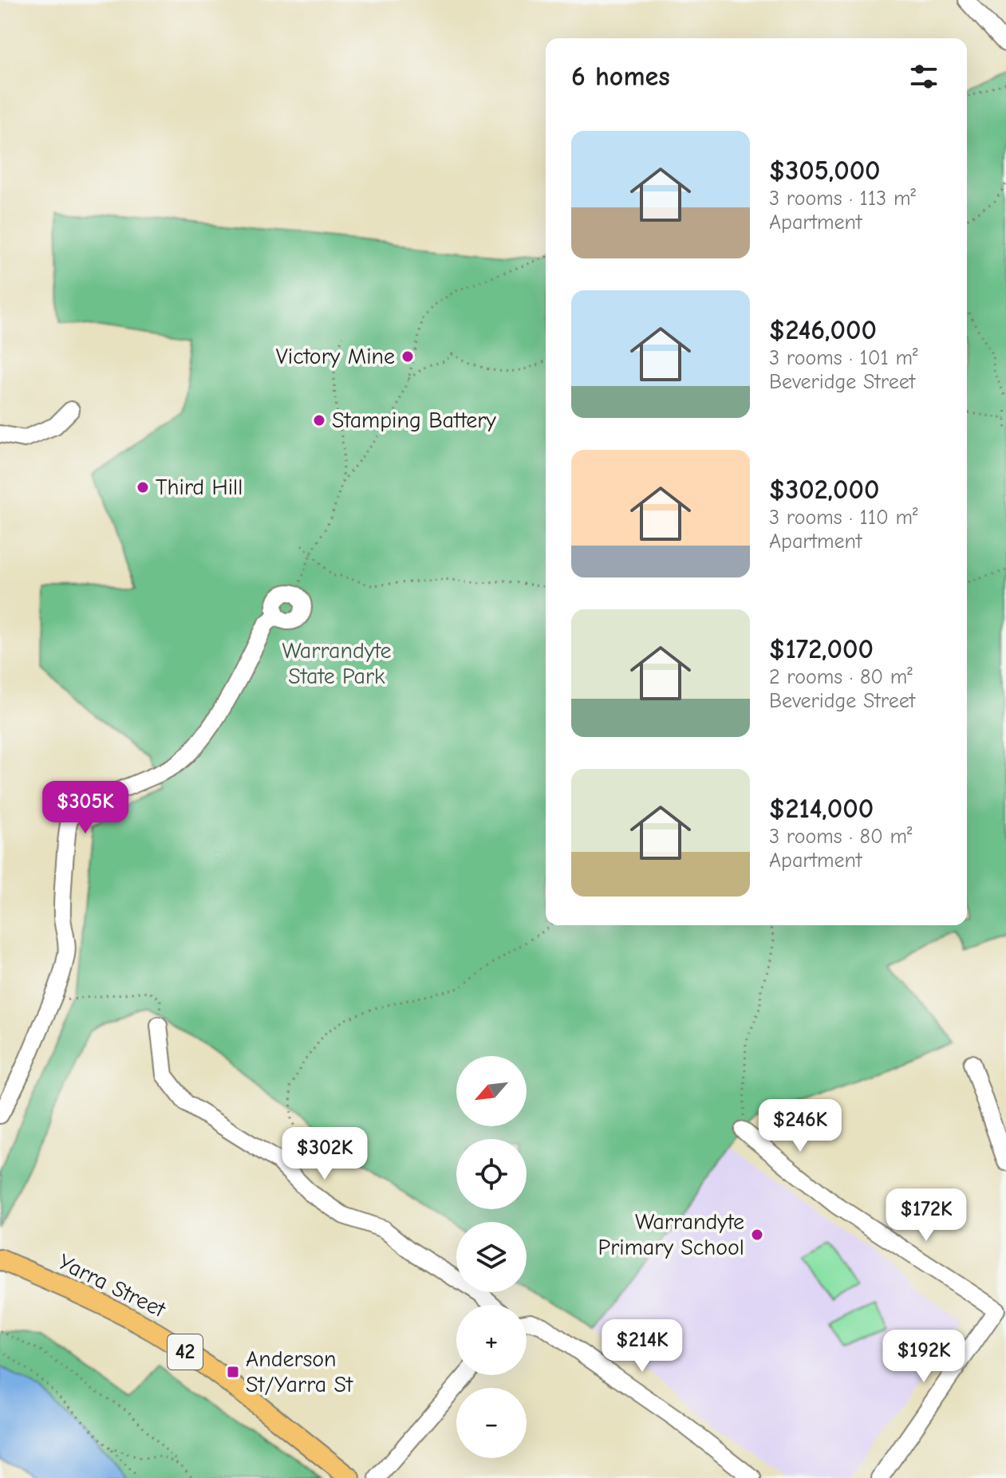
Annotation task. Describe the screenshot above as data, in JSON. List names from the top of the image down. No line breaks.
{"streets":{"main road":["Yarra Street","42"]},"parks":["Warrandyte State Park"],"places":{"other":["Victory Mine","Stamping Battery","Third Hill","Warrandyte Primary School"],"transit":["Anderson St/Yarra St"]},"north":"bottom left","page":{"heading":"6 homes","list":[{"name":"$305,000","note":"3 rooms · 113 m² · Apartment"},{"name":"$246,000","note":"3 rooms · 101 m² · Beveridge Street"},{"name":"$302,000","note":"3 rooms · 110 m² · Apartment"},{"name":"$172,000","note":"2 rooms · 80 m² · Beveridge Street"},{"name":"$214,000","note":"3 rooms · 80 m² · Apartment"}],"price":["$305K","$246K","$302K","$172K","$214K","$192K"],"map_buttons":["+","−"]}}
